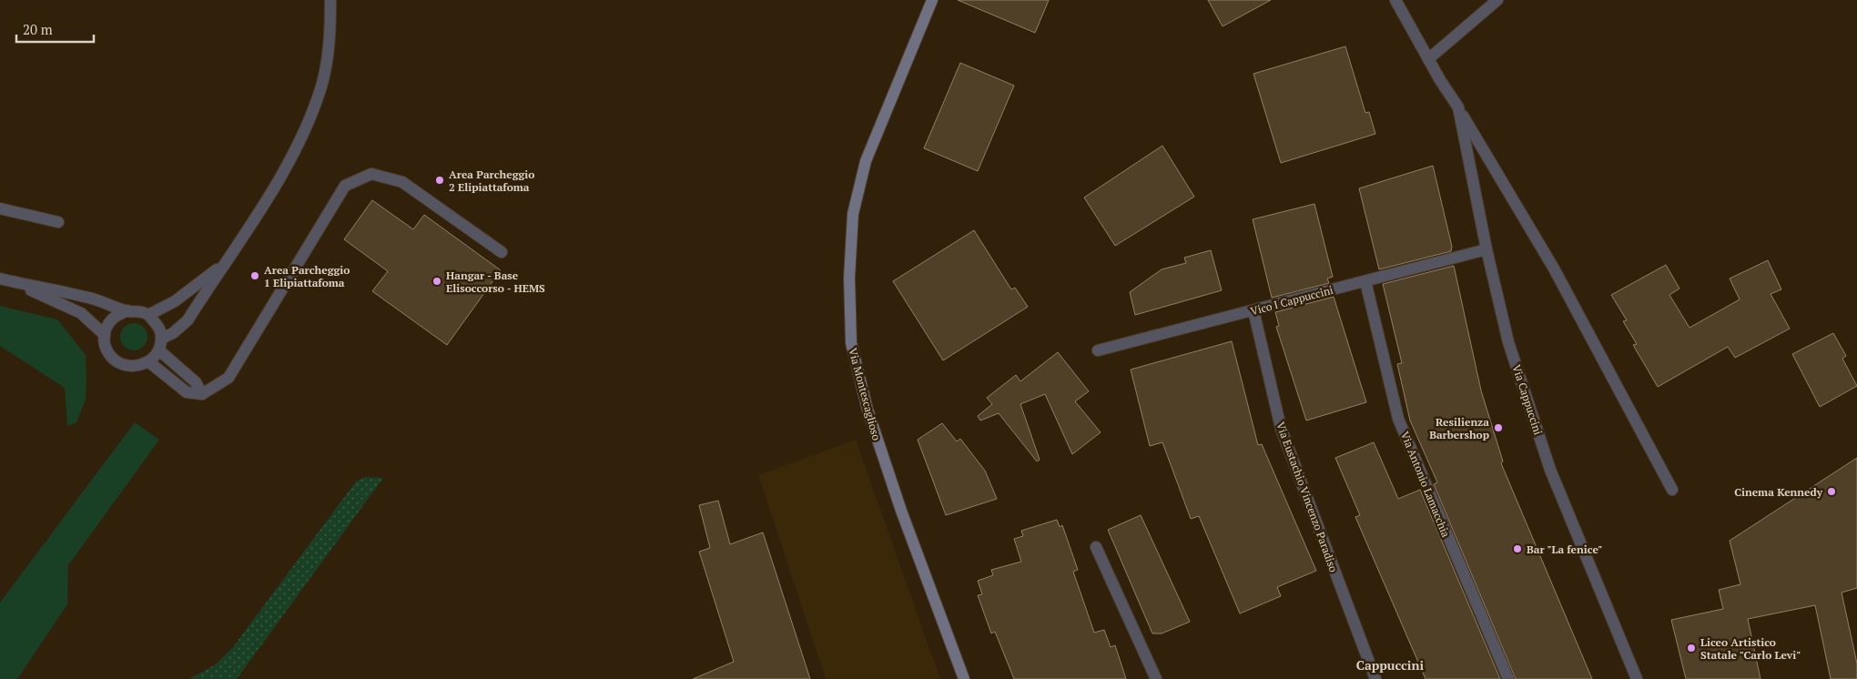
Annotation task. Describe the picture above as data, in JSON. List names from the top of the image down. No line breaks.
{"streets":{"main road":["Via Montescaglioso"],"street":["Vico I Cappuccini","Via Cappuccini","Via Antonio Lamacchia","Via Eustachio Vincenzo Paradiso"]},"crossings":[["Vico I Cappuccini","Via Cappuccini"],["Vico I Cappuccini","Via Antonio Lamacchia"],["Vico I Cappuccini","Via Eustachio Vincenzo Paradiso"]],"districts":["Cappuccini"],"places":["Area Parcheggio 2 Elipiattafoma","Area Parcheggio 1 Elipiattafoma","Hangar - Base Elisoccorso - HEMS","Resilienza Barbershop","Cinema Kennedy","Bar \"La fenice\"","Liceo Artistico Statale \"Carlo Levi\""],"scale_bar":"20 m"}
